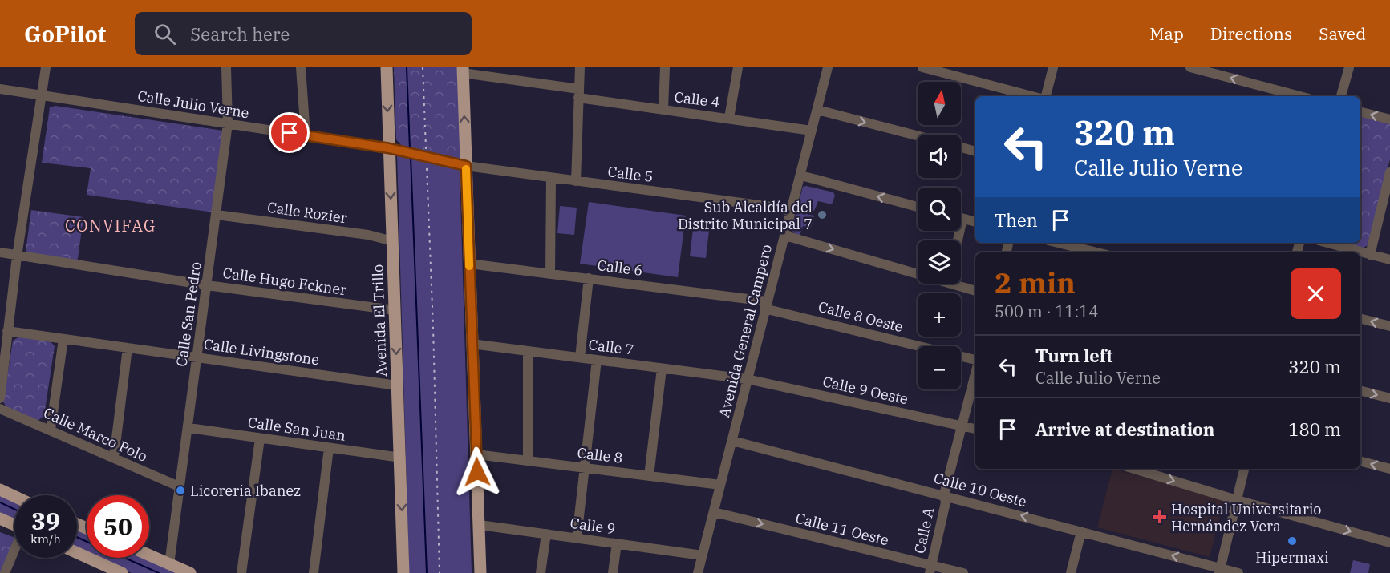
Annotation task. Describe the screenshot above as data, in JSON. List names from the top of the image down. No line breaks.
{"streets":{"main road":["Avenida El Trillo"],"street":["Calle 4","Calle Julio Verne","Calle 5","Calle Rozier","Calle 6","Calle Hugo Eckner","Calle San Pedro","Calle 8 Oeste","Avenida General Campero","Calle 7","Calle Livingstone","Calle 9 Oeste","Calle San Juan","Calle Marco Polo","Calle 8","Calle 10 Oeste","Calle 9","Calle 11 Oeste","Calle A"]},"crossings":[["Calle 4","Avenida General Campero"],["Calle Julio Verne","Calle 5"],["Calle Julio Verne","Calle San Pedro"],["Calle Julio Verne","Avenida El Trillo"],["Calle 5","Avenida General Campero"],["Calle Rozier","Calle San Pedro"],["Calle Rozier","Avenida El Trillo"],["Calle 6","Calle 8 Oeste"],["Calle 6","Avenida General Campero"],["Calle Hugo Eckner","Calle San Pedro"],["Calle Hugo Eckner","Avenida El Trillo"],["Calle San Pedro","Calle Livingstone"],["Calle San Pedro","Calle San Juan"],["Calle San Pedro","Calle Marco Polo"],["Calle 8 Oeste","Avenida General Campero"],["Avenida El Trillo","Calle Livingstone"],["Avenida El Trillo","Calle San Juan"],["Avenida General Campero","Calle 7"],["Avenida General Campero","Calle 9 Oeste"],["Avenida General Campero","Calle 8"],["Avenida General Campero","Calle 10 Oeste"],["Avenida General Campero","Calle 9"],["Avenida General Campero","Calle 11 Oeste"],["Calle 7","Calle 9 Oeste"],["Calle 9 Oeste","Calle A"],["Calle 10 Oeste","Calle A"],["Calle 11 Oeste","Calle A"]],"one_way":["Calle 11 Oeste"],"districts":["CONVIFAG"],"places":{"other":["Sub Alcaldía del Distrito Municipal 7","Licoreria Ibañez","Hipermaxi"],"health":["Hospital Universitario Hernández Vera"]},"north":"top","page":{"header":"GoPilot","search":"Search here","nav":["Map","Directions","Saved"],"map_buttons":["+","−"],"turn":["320 m","Calle Julio Verne"],"then":"Then","heading":["2 min","500 m · 11:14"],"list":[{"name":"Turn left","note":"Calle Julio Verne","value":"320 m"},{"name":"Arrive at destination","value":"180 m"}],"speed":"39 km/h","limit":"50"}}
